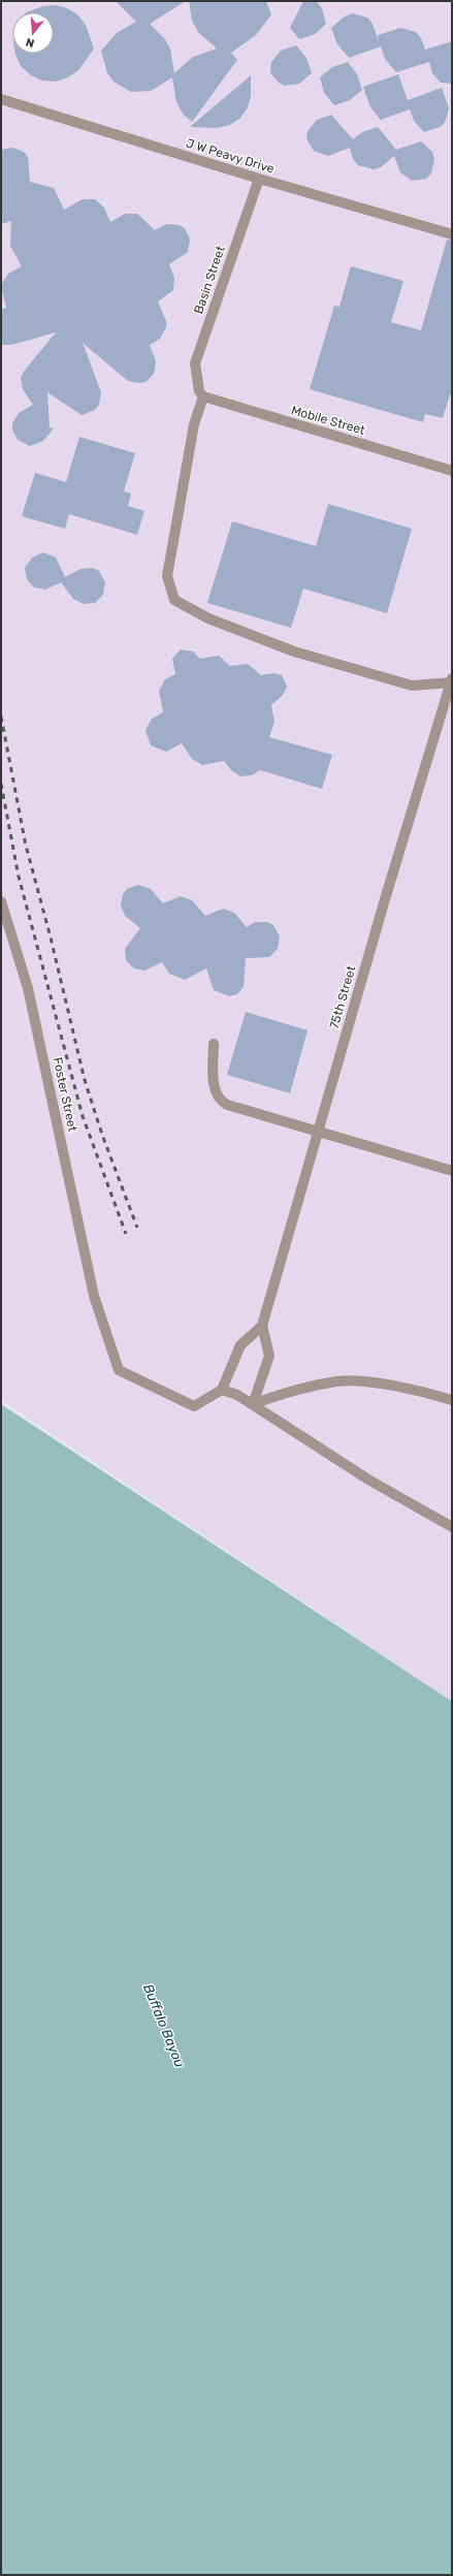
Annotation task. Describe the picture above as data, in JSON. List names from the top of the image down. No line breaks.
{"streets":{"street":["J W Peavy Drive","Basin Street","Mobile Street","75th Street","Foster Street"]},"crossings":[["J W Peavy Drive","Basin Street"],["Basin Street","Mobile Street"]],"water":["Buffalo Bayou"],"north":"bottom"}
